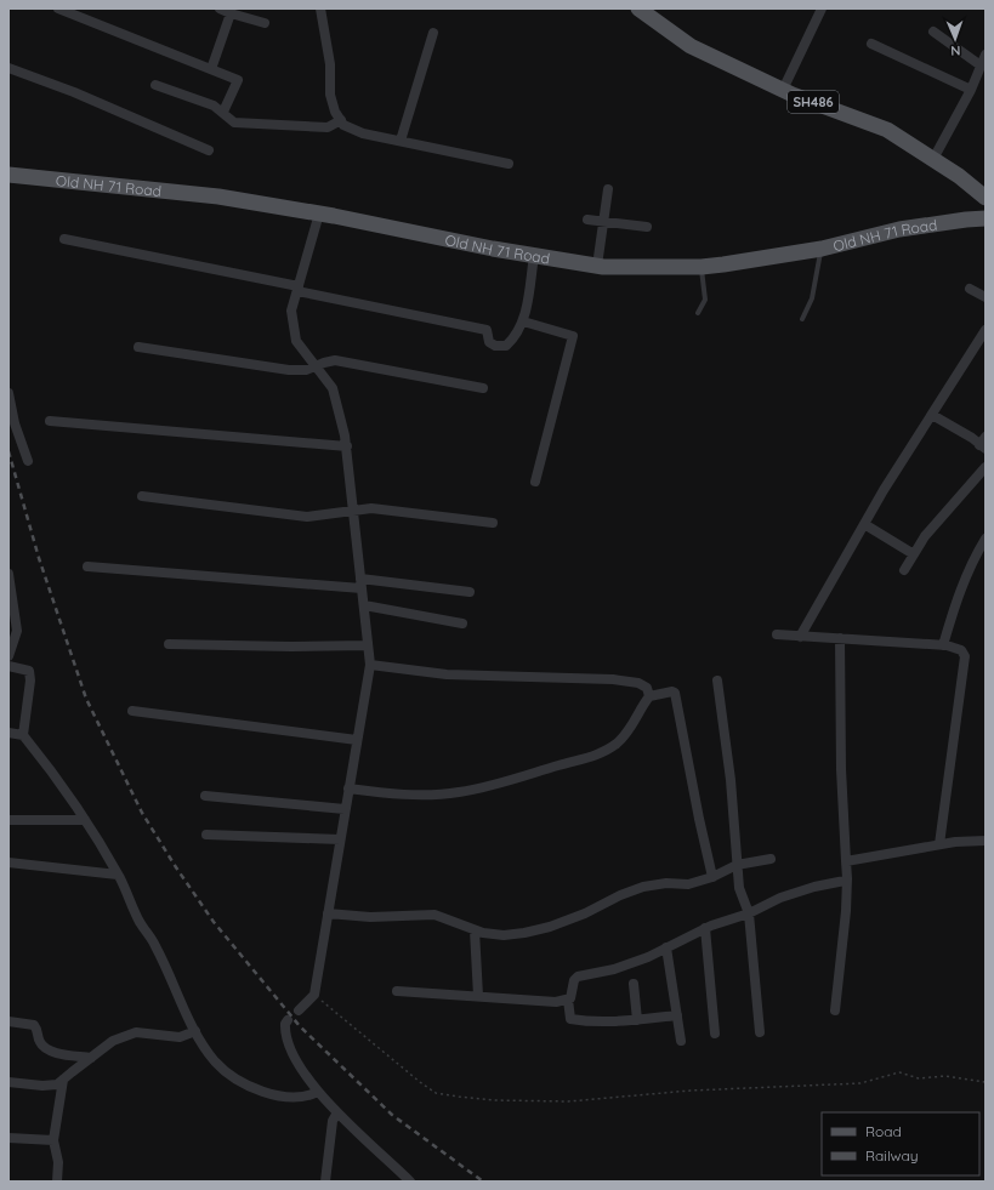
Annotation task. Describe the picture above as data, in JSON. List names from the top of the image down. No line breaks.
{"streets":{"main road":["SH486","Old NH 71 Road"]},"legend":["Road","Railway"],"north":"bottom"}
